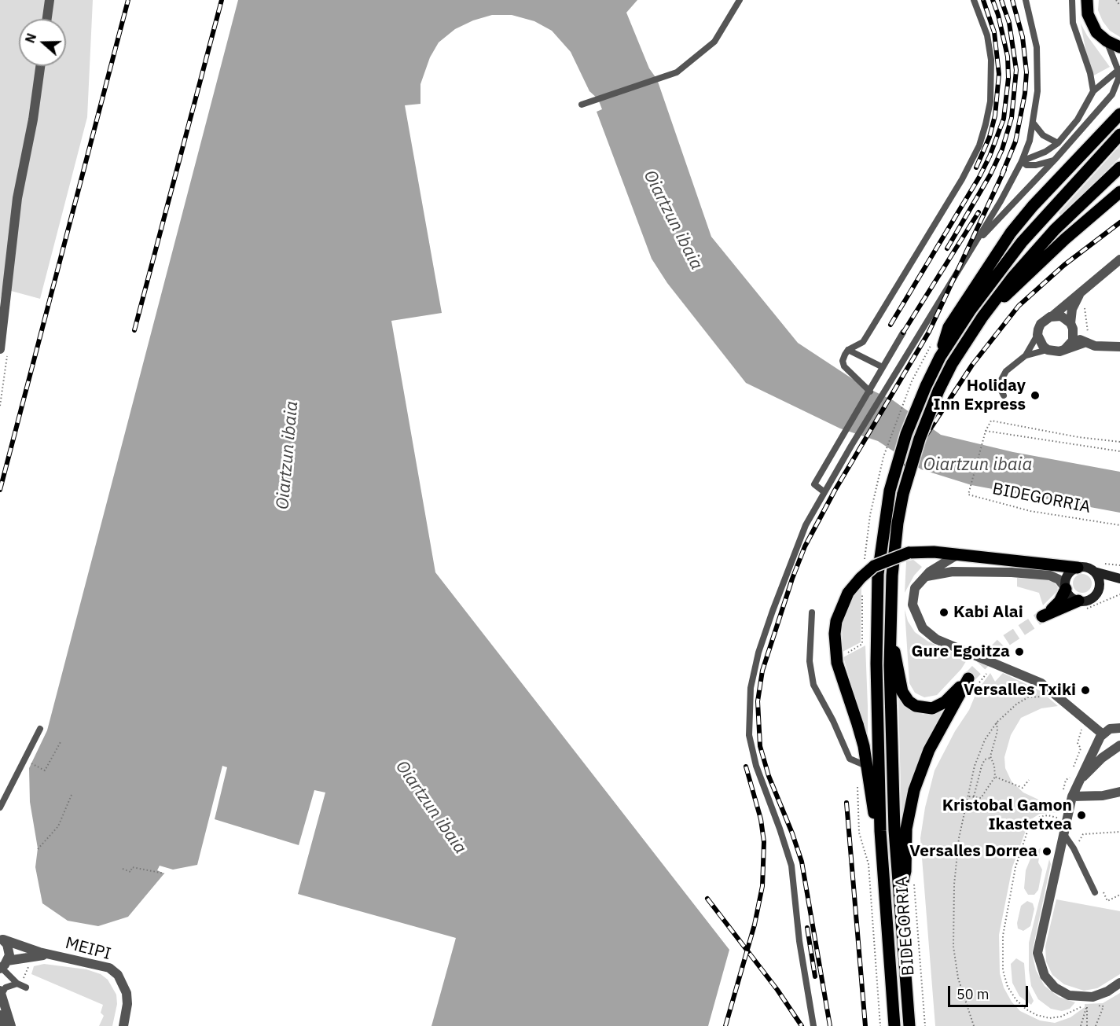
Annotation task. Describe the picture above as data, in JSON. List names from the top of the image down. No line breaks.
{"streets":{"street":["MEIPI"],"path":["BIDEGORRIA"]},"water":["Oiartzun ibaia"],"places":["Holiday Inn Express","Kabi Alai","Gure Egoitza","Versalles Txiki","Kristobal Gamon Ikastetxea","Versalles Dorrea"],"scale_bar":"50 m","north":"left"}
